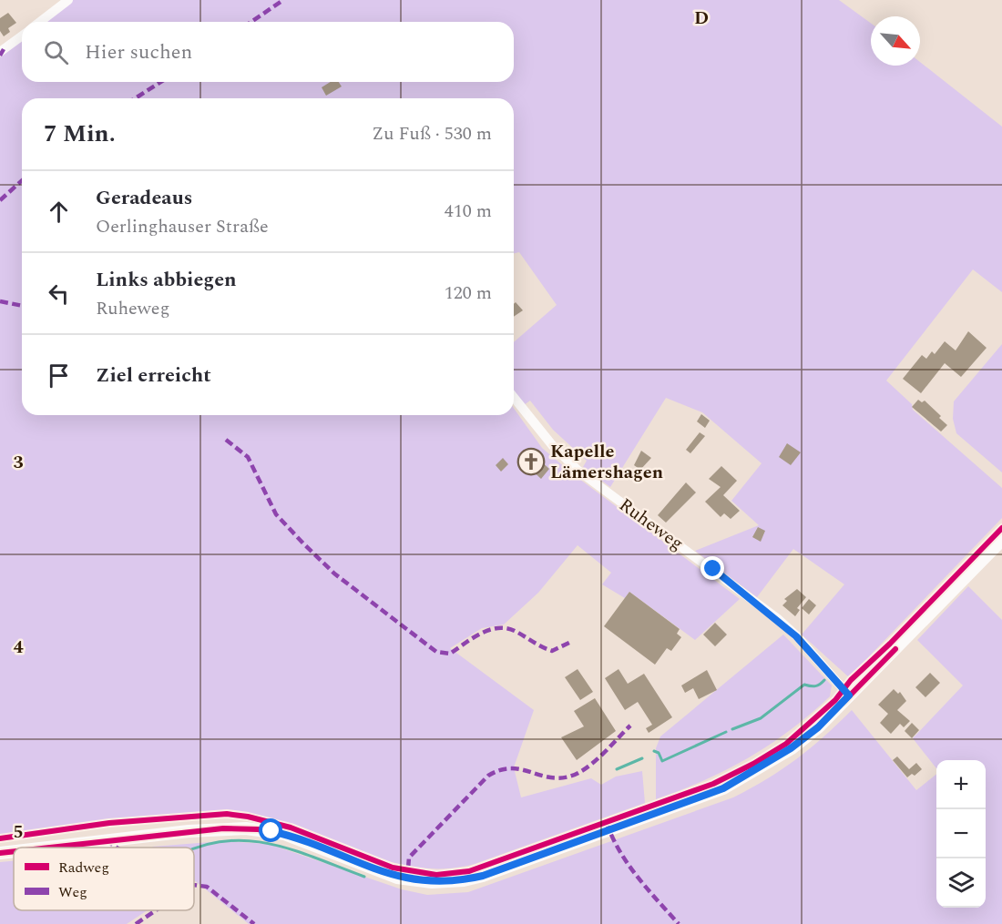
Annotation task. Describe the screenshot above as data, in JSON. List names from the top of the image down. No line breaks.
{"streets":{"street":["Ruheweg"]},"places":{"church":["Kapelle Lämershagen"]},"legend":["Radweg","Weg"],"north":"bottom right","page":{"search":"Hier suchen","heading":["7 Min.","Zu Fuß · 530 m"],"list":[["Geradeaus","Oerlinghauser Straße","410 m"],["Links abbiegen","Ruheweg","120 m"],"Ziel erreicht"],"map_buttons":["+","−"]},"grid":{"columns":["D"],"rows":["3","4","5"]}}
